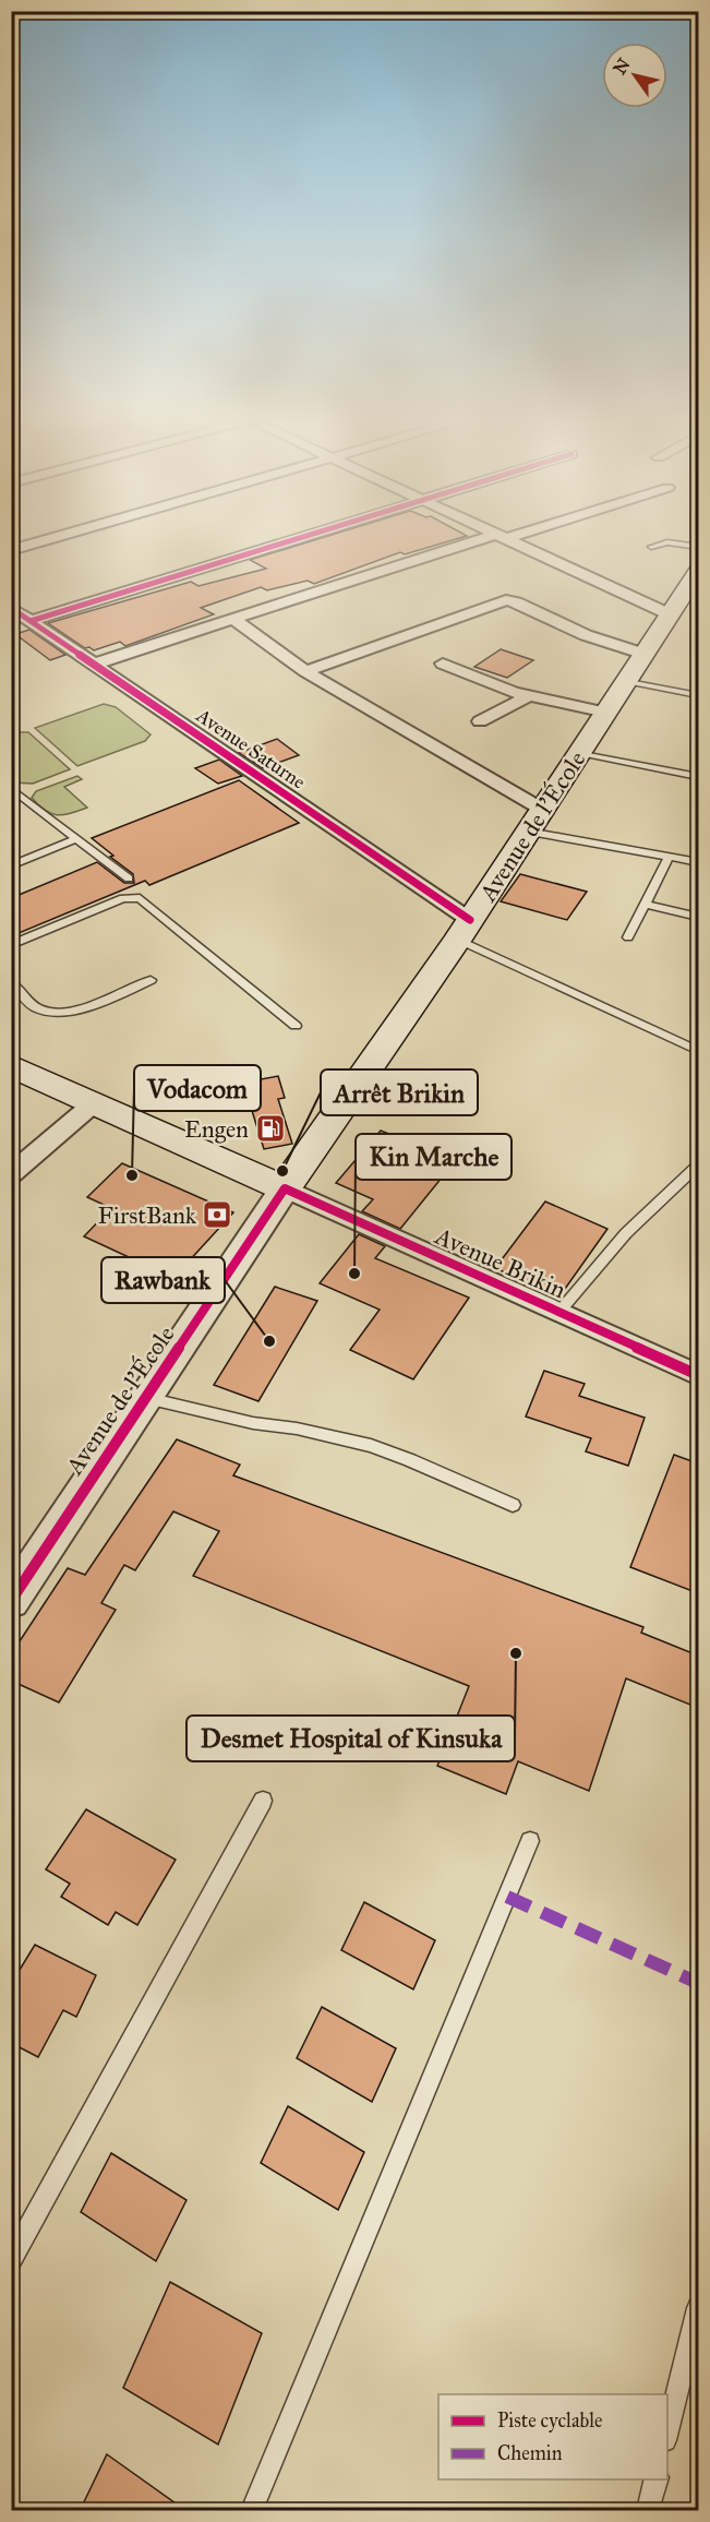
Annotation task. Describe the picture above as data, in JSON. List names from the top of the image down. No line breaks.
{"streets":{"main road":["Avenue de l'École"],"street":["Avenue Saturne","Avenue Brikin"]},"crossings":[["Avenue Saturne","Avenue de l'École"],["Avenue de l'École","Avenue Brikin"]],"places":{"fuel station":["Engen"],"other":["Arrêt Brikin","Vodacom","Kin Marche","Rawbank","Desmet Hospital of Kinsuka"],"bank":["FirstBank"]},"legend":["Piste cyclable","Chemin"],"north":"top left"}
